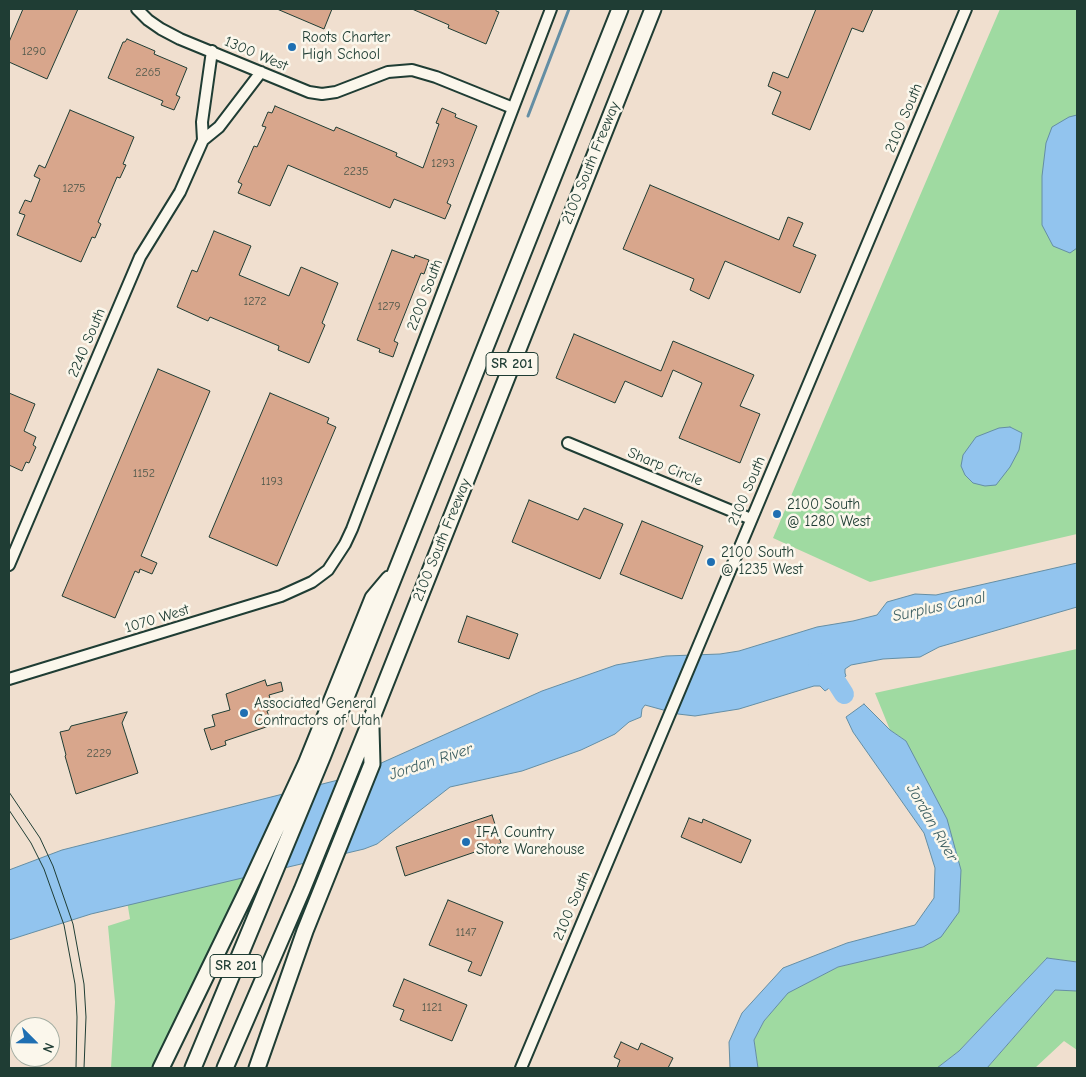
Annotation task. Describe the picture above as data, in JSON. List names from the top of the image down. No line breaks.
{"streets":{"highway":["2100 South Freeway","SR 201"],"street":["1300 West","2100 South","2200 South","2240 South","Sharp Circle","1070 West"]},"crossings":[["1300 West","2200 South"],["1300 West","2240 South"],["2100 South","Sharp Circle"],["2200 South","1070 West"]],"water":["Surplus Canal","Jordan River"],"places":["Roots Charter High School","2100 South @ 1280 West","2100 South @ 1235 West","Associated General Contractors of Utah","IFA Country Store Warehouse"],"house_numbers":["1290","2265","1293","2235","1275","1272","1279","1152","1193","2229","1147","1121"],"north":"bottom right"}
